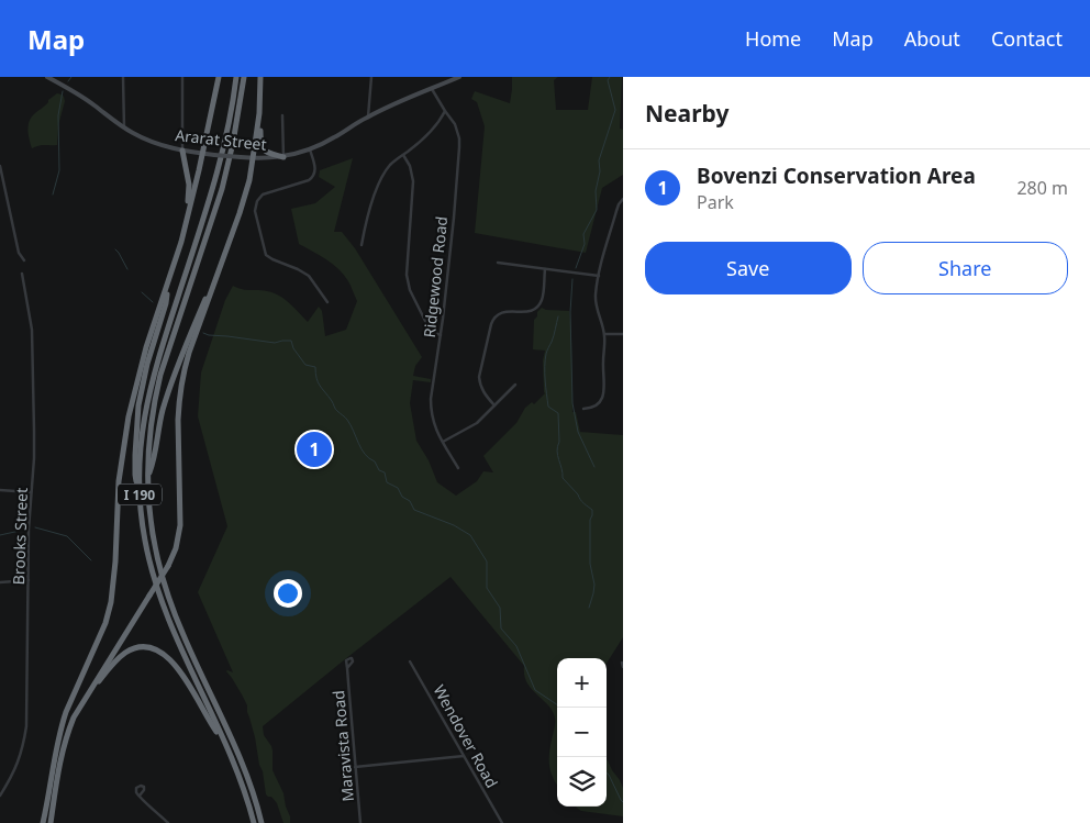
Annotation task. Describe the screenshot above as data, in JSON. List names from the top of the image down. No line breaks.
{"streets":{"highway":["I 190"],"main road":["Ararat Street"],"street":["Ridgewood Road","Brooks Street","Wendover Road","Maravista Road"]},"crossings":[["Ararat Street","Ridgewood Road"]],"page":{"header":"Map","nav":["Home","Map","About","Contact"],"heading":"Nearby","list":[{"mark":"1","name":"Bovenzi Conservation Area","note":"Park","value":"280 m"}],"buttons":["Save","Share"],"pins":"1","map_buttons":["+","−"]}}
